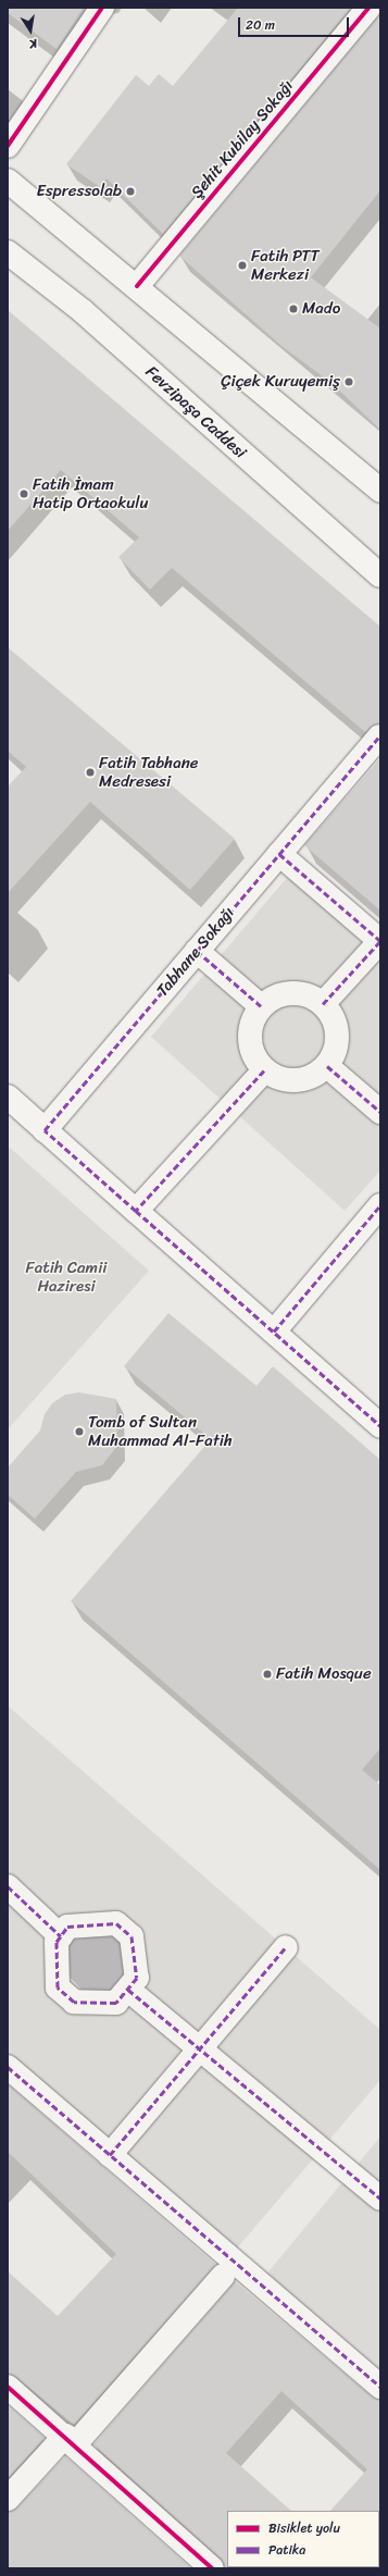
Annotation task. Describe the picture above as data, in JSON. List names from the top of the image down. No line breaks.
{"streets":{"street":["Şehit Kubilay Sokağı","Fevzipaşa Caddesi","Tabhane Sokağı"]},"parks":["Fatih Camii Haziresi"],"places":["Espressolab","Fatih PTT Merkezi","Mado","Çiçek Kuruyemiş","Fatih İmam Hatip Ortaokulu","Fatih Tabhane Medresesi","Tomb of Sultan Muhammad Al-Fatih","Fatih Mosque"],"legend":["Bisiklet yolu","Patika"],"scale_bar":"20 m","north":"bottom"}
